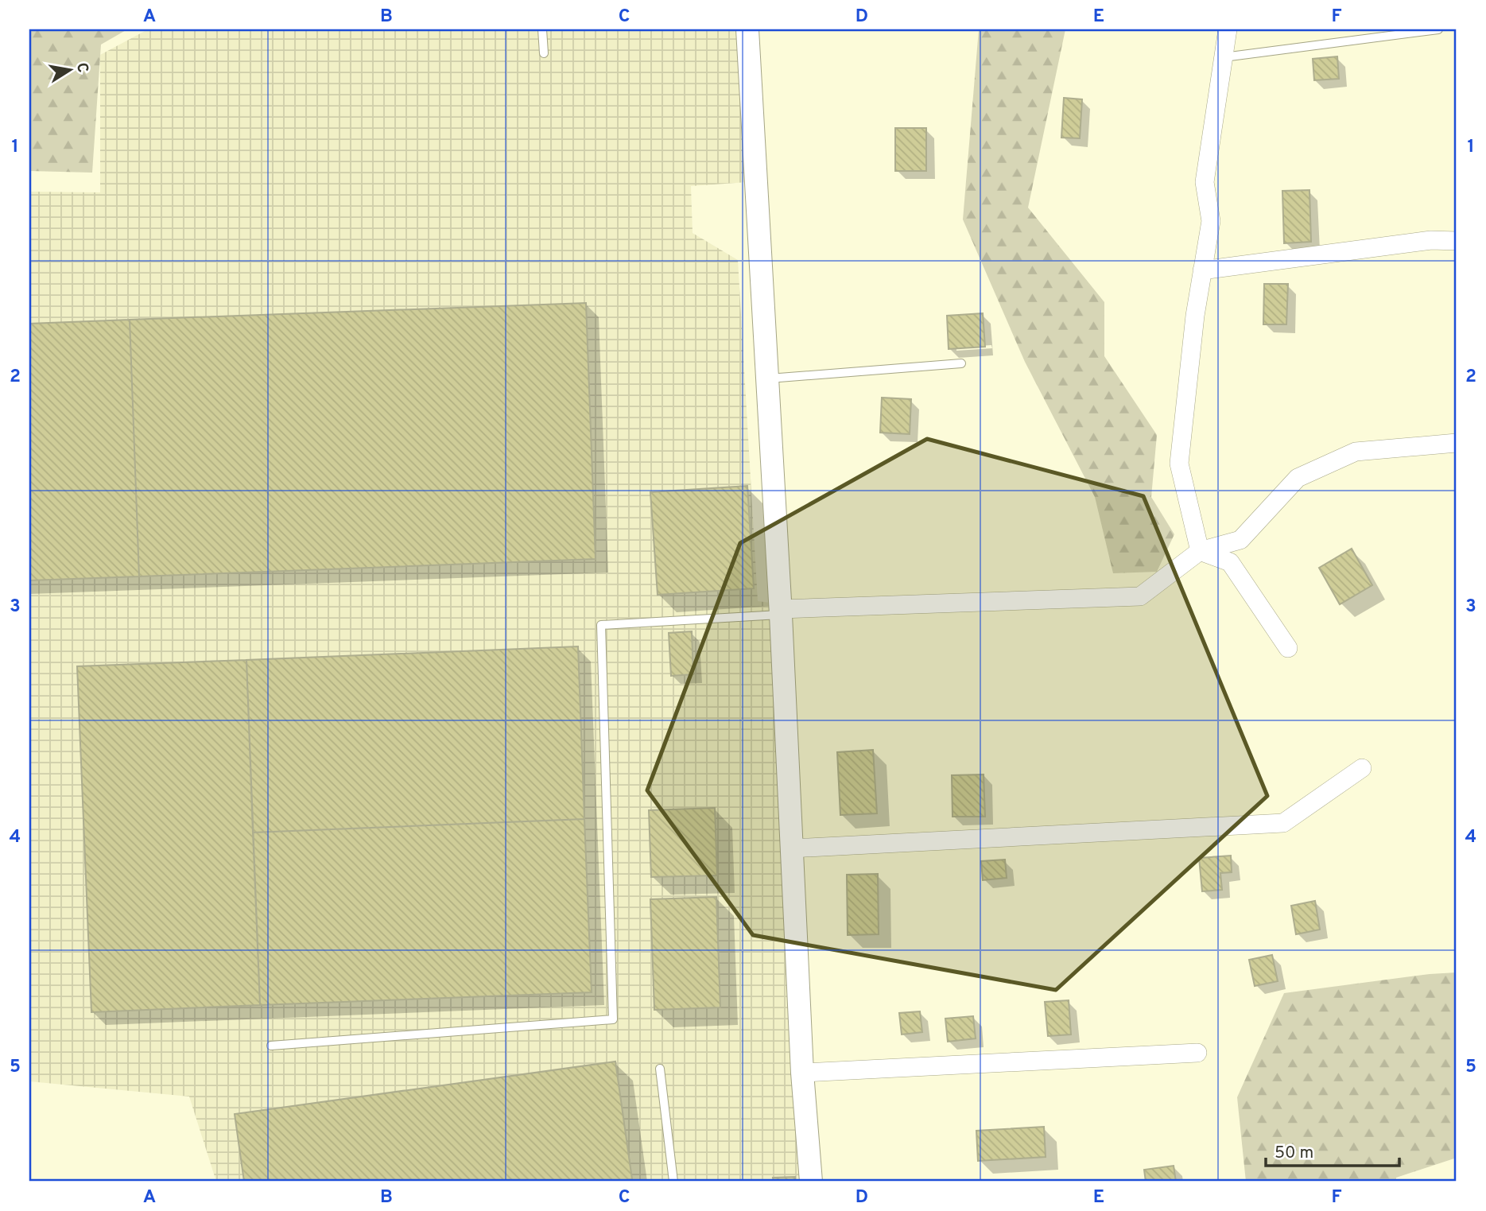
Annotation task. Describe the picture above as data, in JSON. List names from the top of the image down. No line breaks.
{"scale_bar":"50 m","north":"right","grid":{"columns":["A","B","C","D","E","F"],"rows":["1","2","3","4","5"]}}
